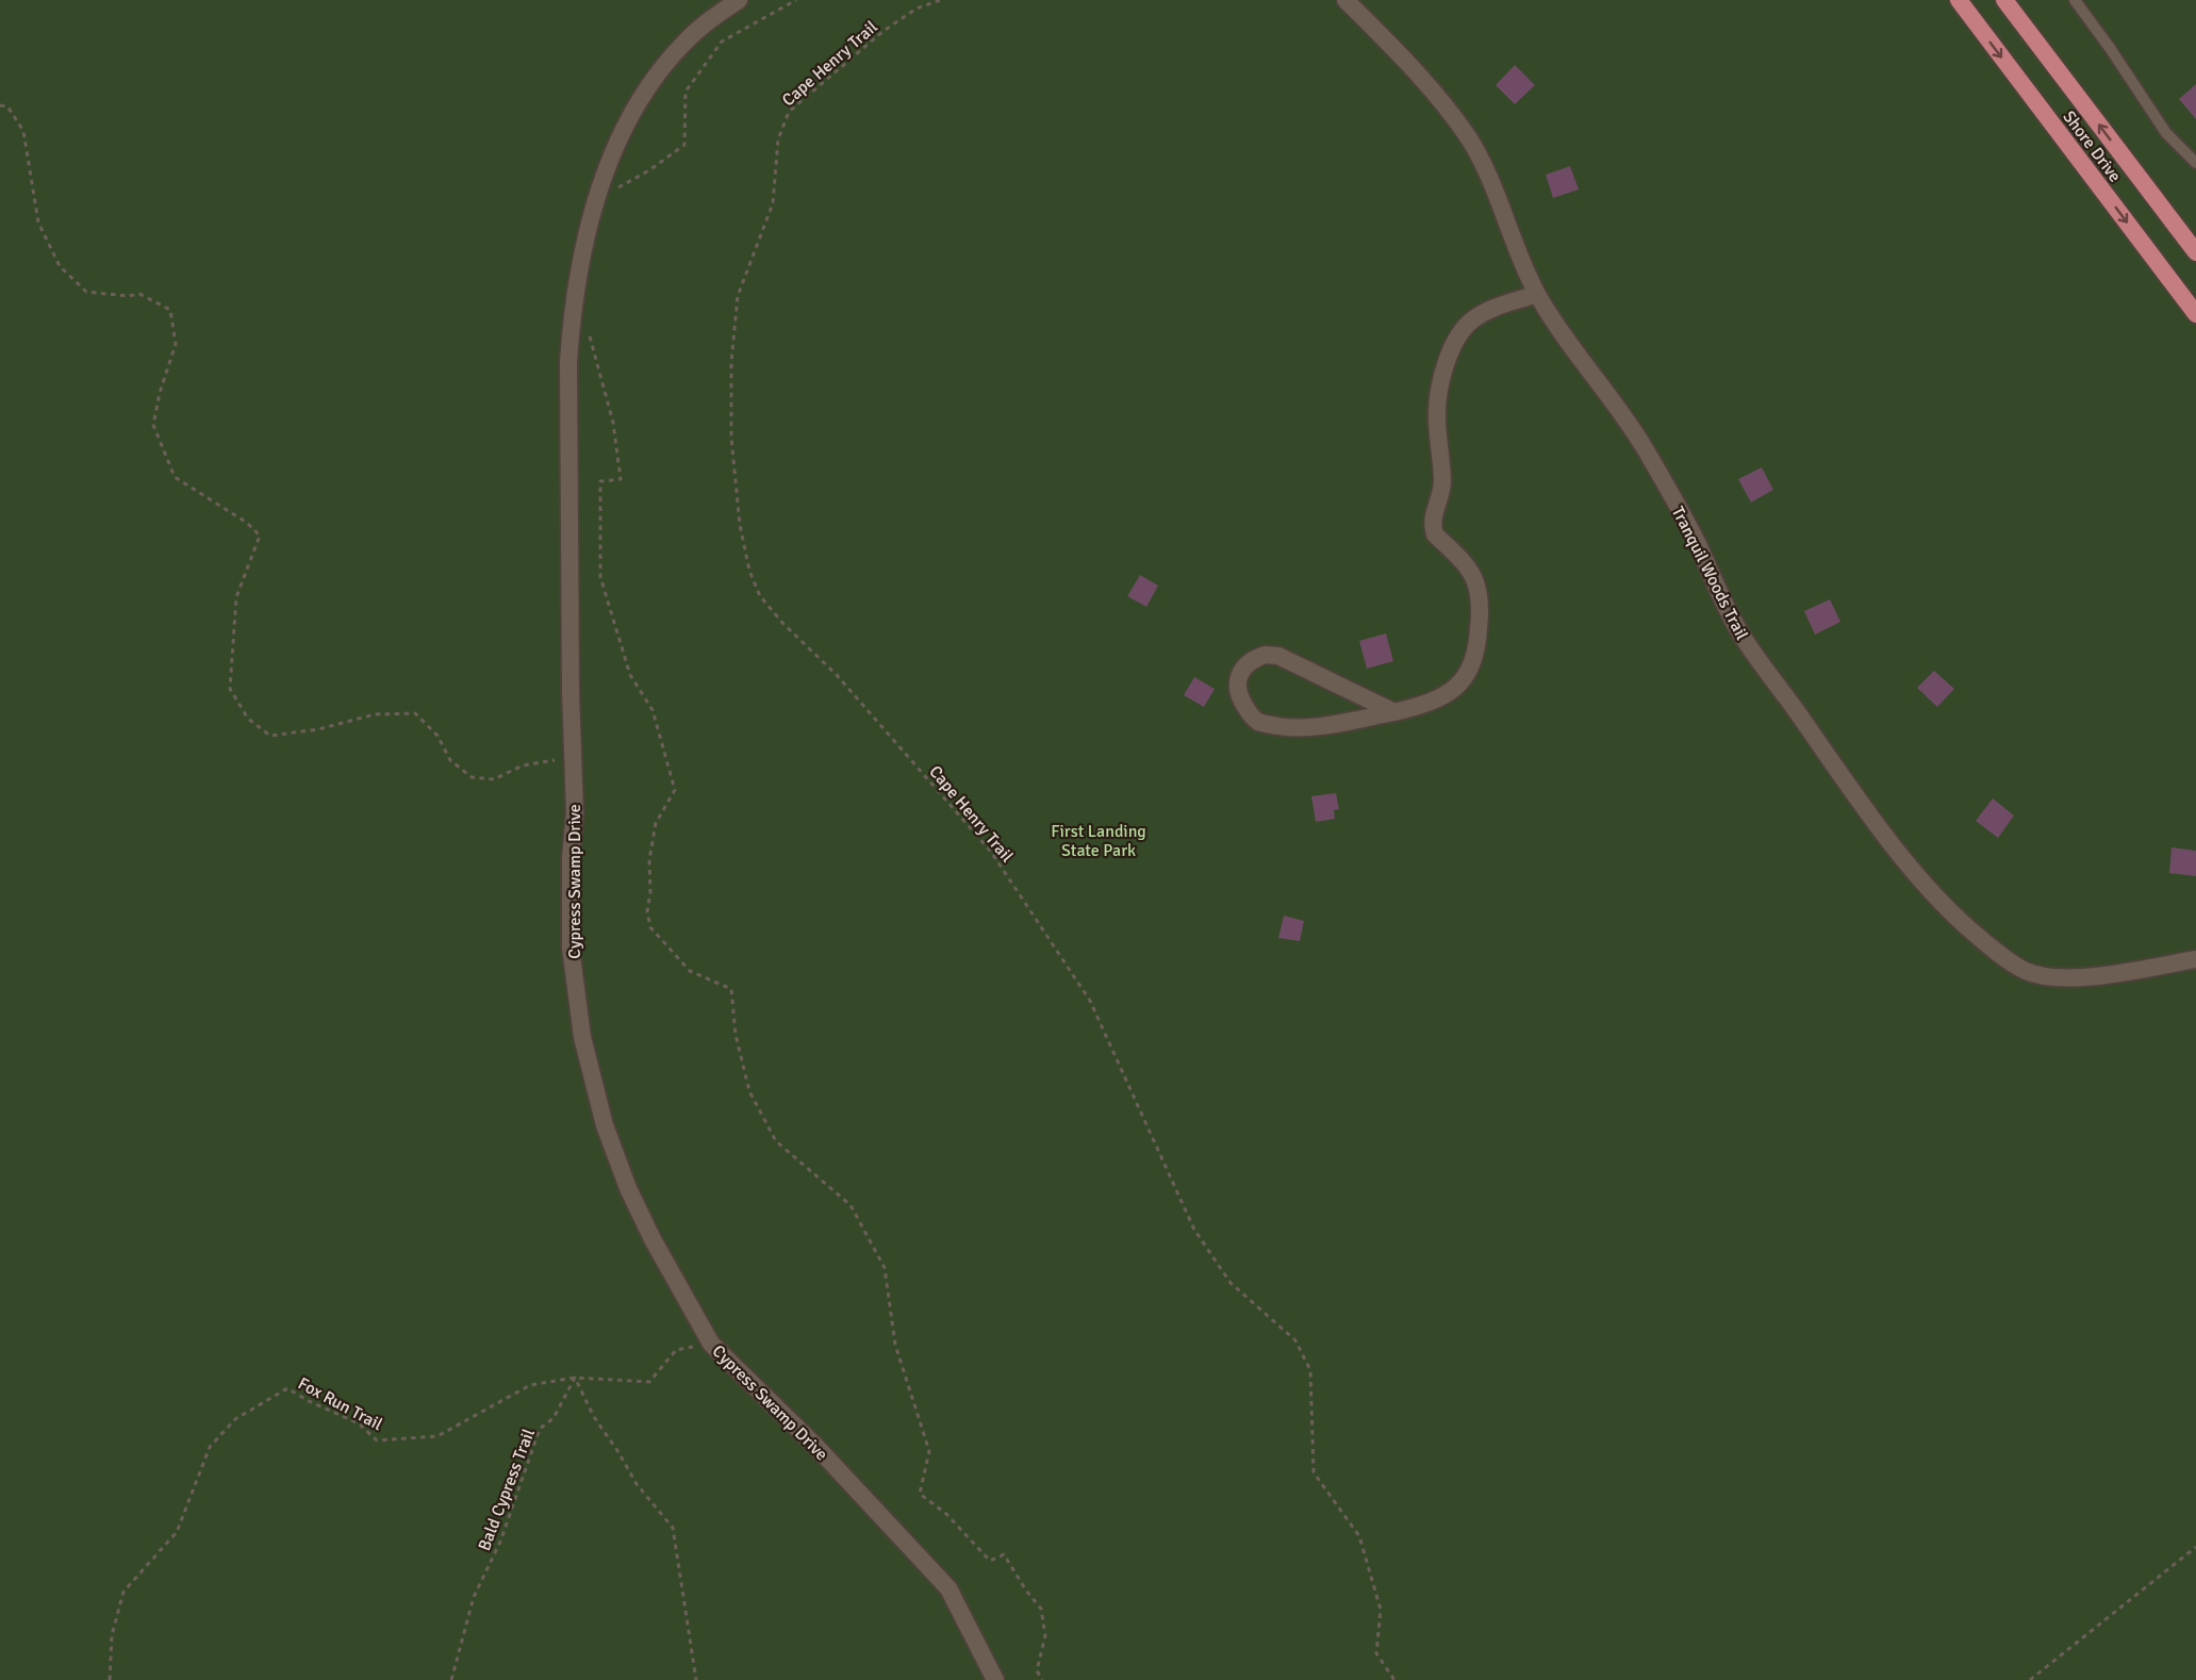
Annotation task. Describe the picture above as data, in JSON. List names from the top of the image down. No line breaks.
{"streets":{"highway":["Shore Drive"],"street":["Tranquil Woods Trail","Cypress Swamp Drive"],"path":["Cape Henry Trail","Fox Run Trail","Bald Cypress Trail"]},"crossings":[["Cypress Swamp Drive","Fox Run Trail"],["Fox Run Trail","Bald Cypress Trail"]],"parks":["First Landing State Park"]}
